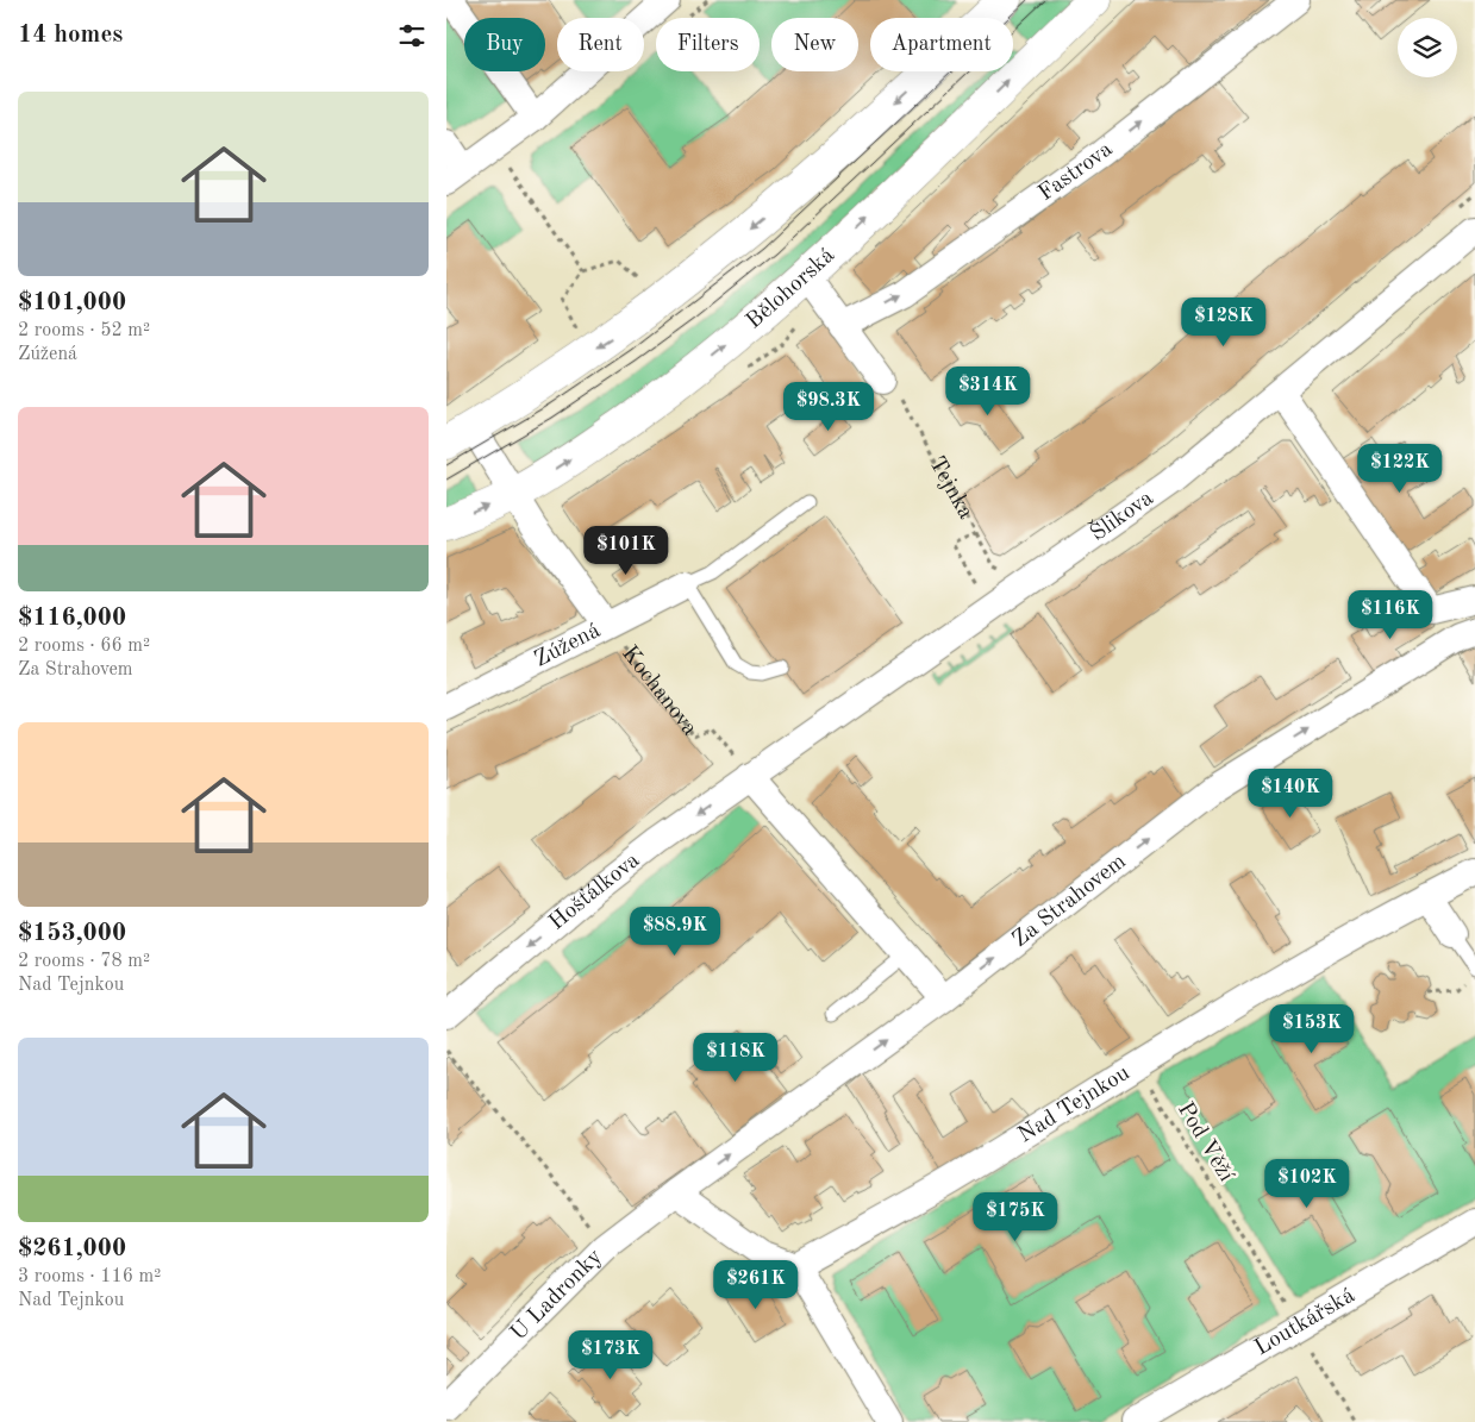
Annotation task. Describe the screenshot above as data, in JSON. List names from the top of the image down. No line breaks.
{"streets":{"street":["Fastrova","Bělohorská","Šlikova","Zúžená","Kochanova","Hošťálkova","Za Strahovem","Nad Tejnkou","U Ladronky","Loutkářská"],"path":["Tejnka","Pod Věží"]},"crossings":[["Bělohorská","Kochanova"],["Tejnka","Šlikova"],["Šlikova","Kochanova"],["Šlikova","Hošťálkova"],["Zúžená","Kochanova"],["Kochanova","Hošťálkova"],["Za Strahovem","U Ladronky"],["Nad Tejnkou","Pod Věží"],["Pod Věží","Loutkářská"]],"one_way":["Hošťálkova","Za Strahovem"],"page":{"heading":"14 homes","chip":["Buy","Rent","Filters","New","Apartment"],"list":[{"name":"$101,000","note":"2 rooms · 52 m² · Zúžená"},{"name":"$116,000","note":"2 rooms · 66 m² · Za Strahovem"},{"name":"$153,000","note":"2 rooms · 78 m² · Nad Tejnkou"},{"name":"$261,000","note":"3 rooms · 116 m² · Nad Tejnkou"}],"price":["$128K","$314K","$98.3K","$122K","$101K","$116K","$140K","$88.9K","$153K","$118K","$102K","$175K","$261K","$173K"]}}
